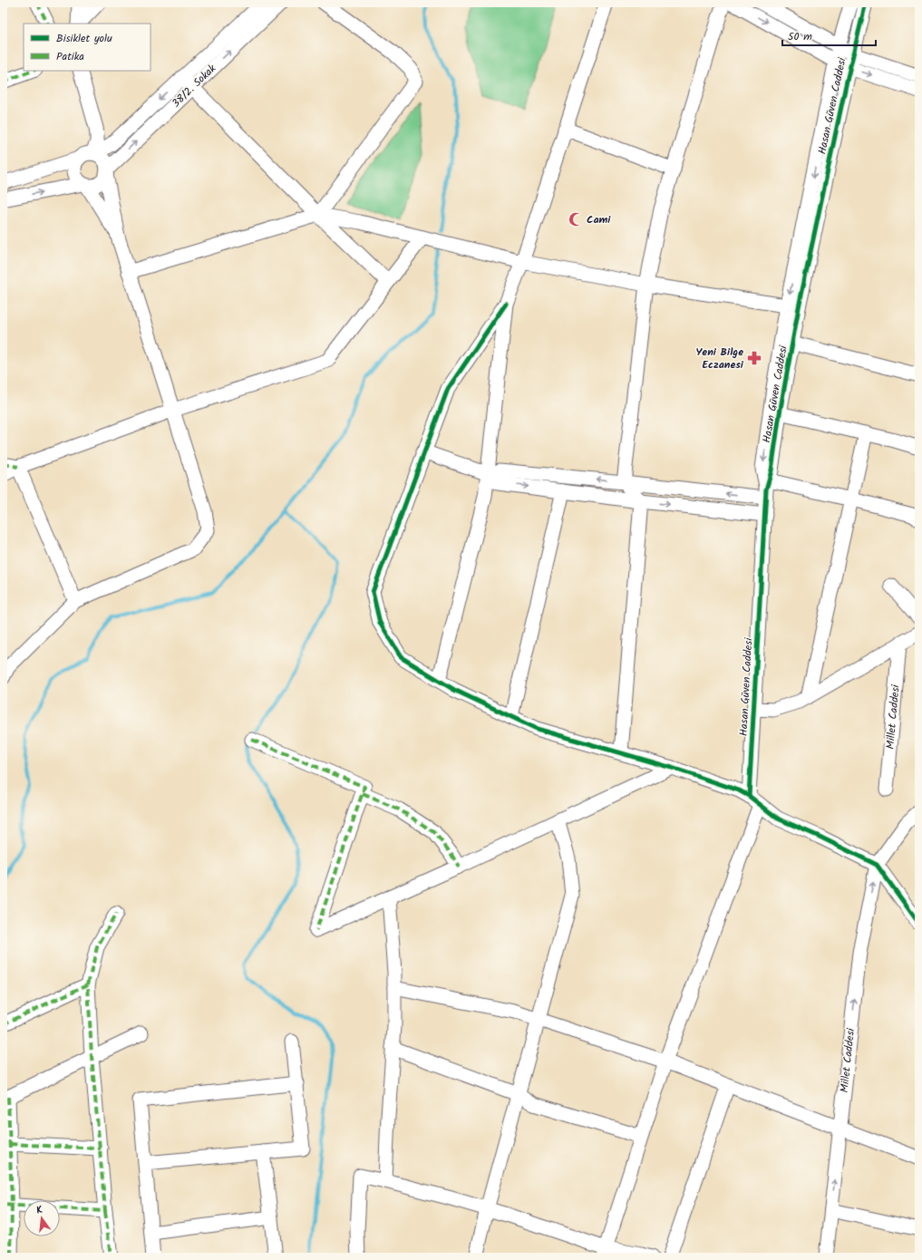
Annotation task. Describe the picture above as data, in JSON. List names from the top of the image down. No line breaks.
{"streets":{"street":["38/2. Sokak","Hasan Güven Caddesi","Millet Caddesi"]},"one_way":["Millet Caddesi"],"places":{"mosque":["Cami"],"pharmacy":["Yeni Bilge Eczanesi"]},"legend":["Bisiklet yolu","Patika"],"scale_bar":"50 m","north":"top"}
